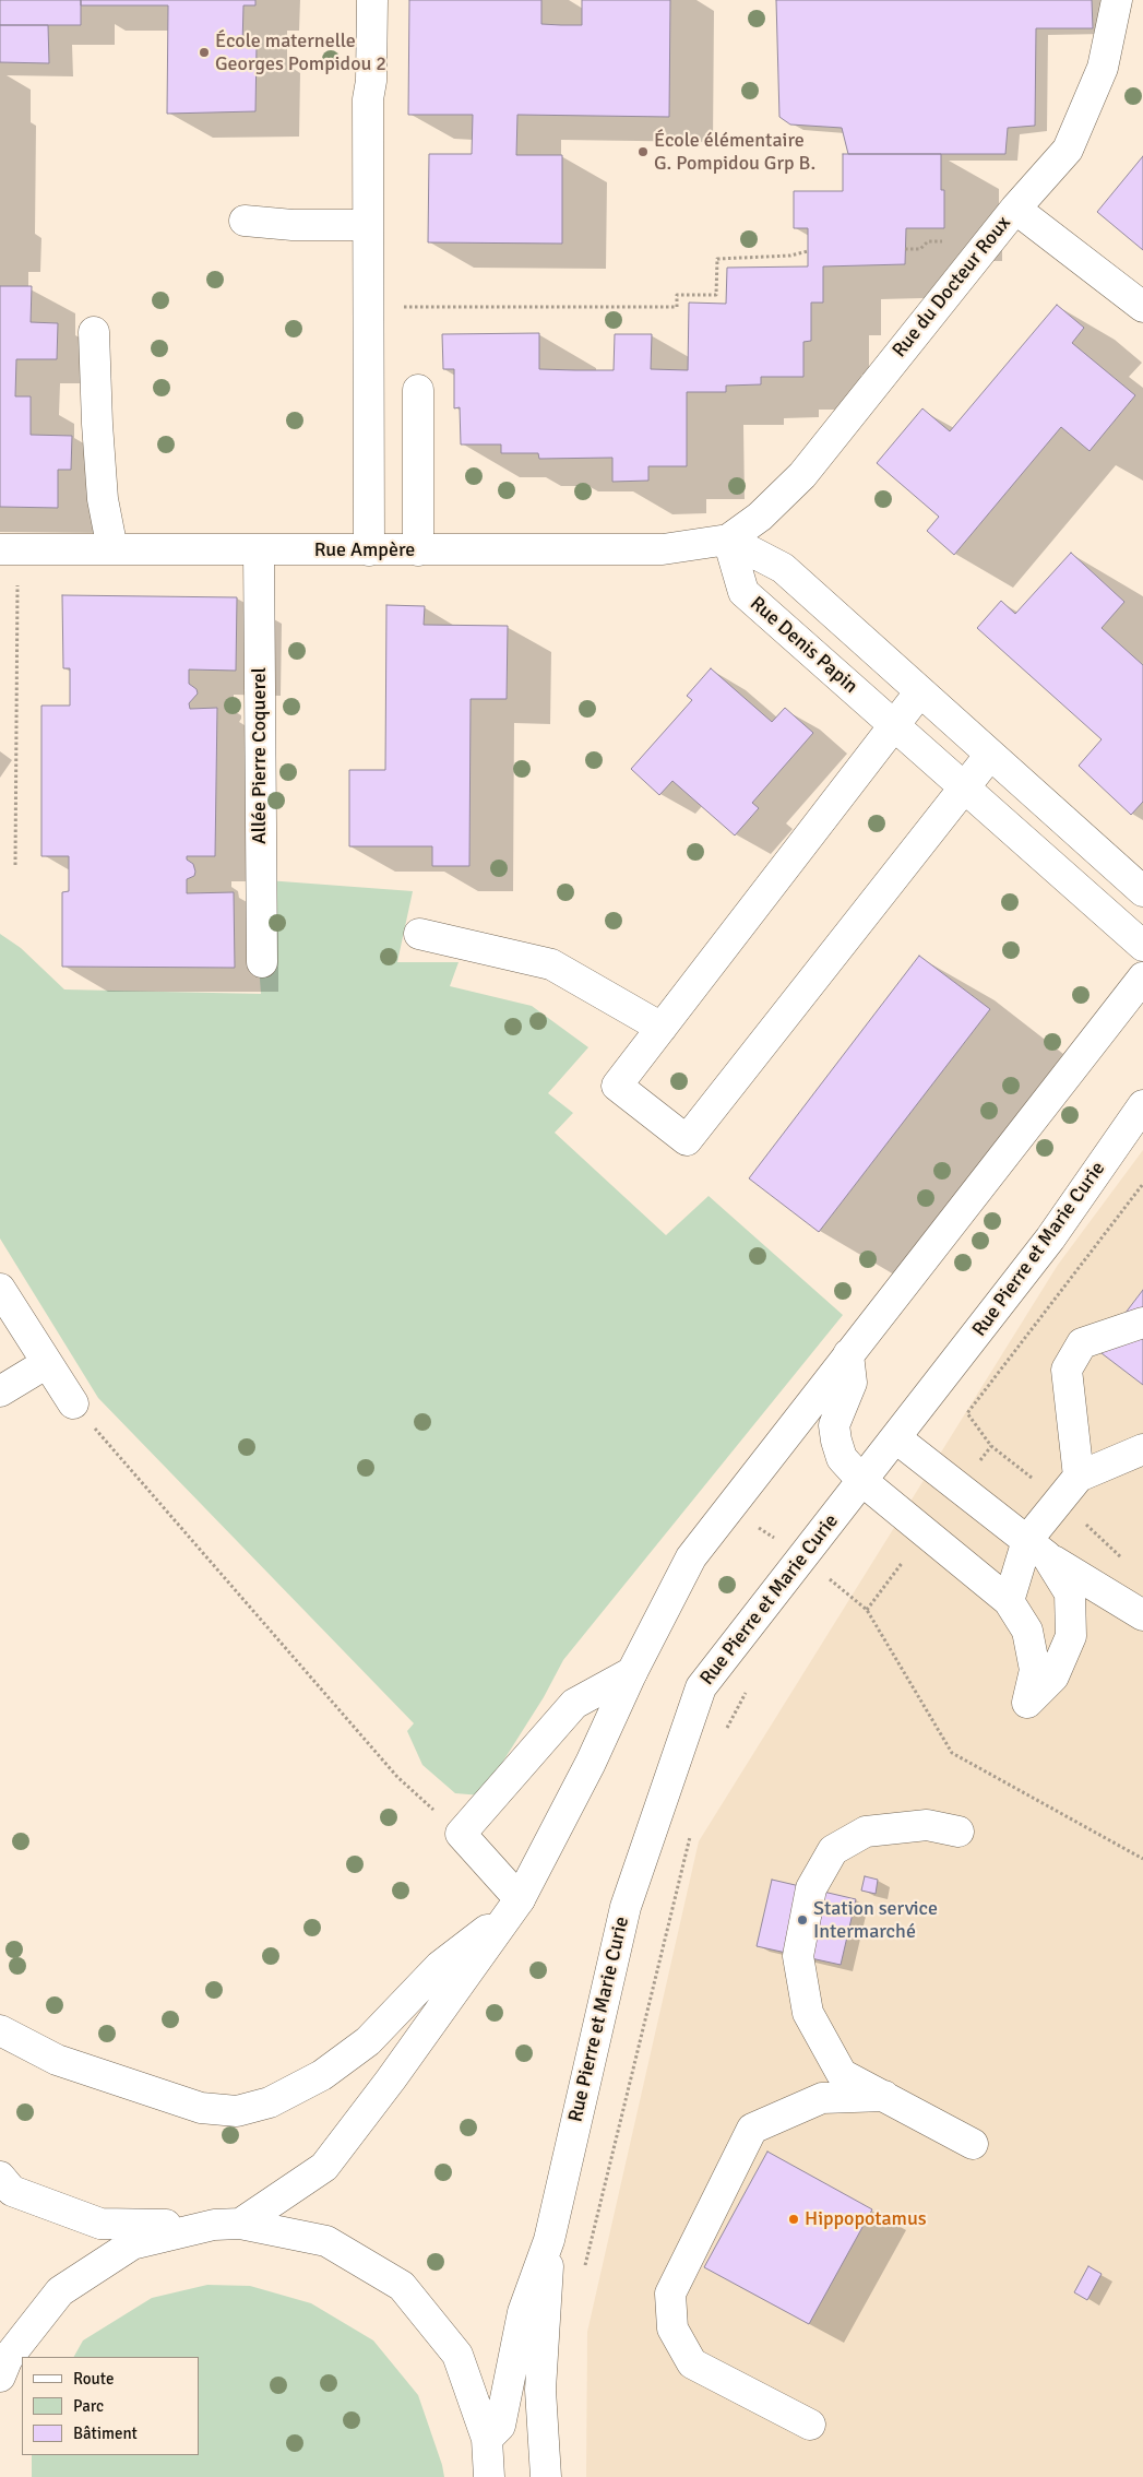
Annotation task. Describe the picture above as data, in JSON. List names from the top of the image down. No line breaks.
{"streets":{"main road":["Rue du Docteur Roux","Rue Ampère","Rue Denis Papin","Allée Pierre Coquerel","Rue Pierre et Marie Curie"]},"crossings":[["Rue du Docteur Roux","Rue Ampère"],["Rue du Docteur Roux","Rue Denis Papin"],["Rue Ampère","Rue Denis Papin"],["Rue Ampère","Allée Pierre Coquerel"]],"places":["École maternelle Georges Pompidou 2","École élémentaire G. Pompidou Grp B.","Station service Intermarché","Hippopotamus"],"legend":["Route","Parc","Bâtiment"]}
